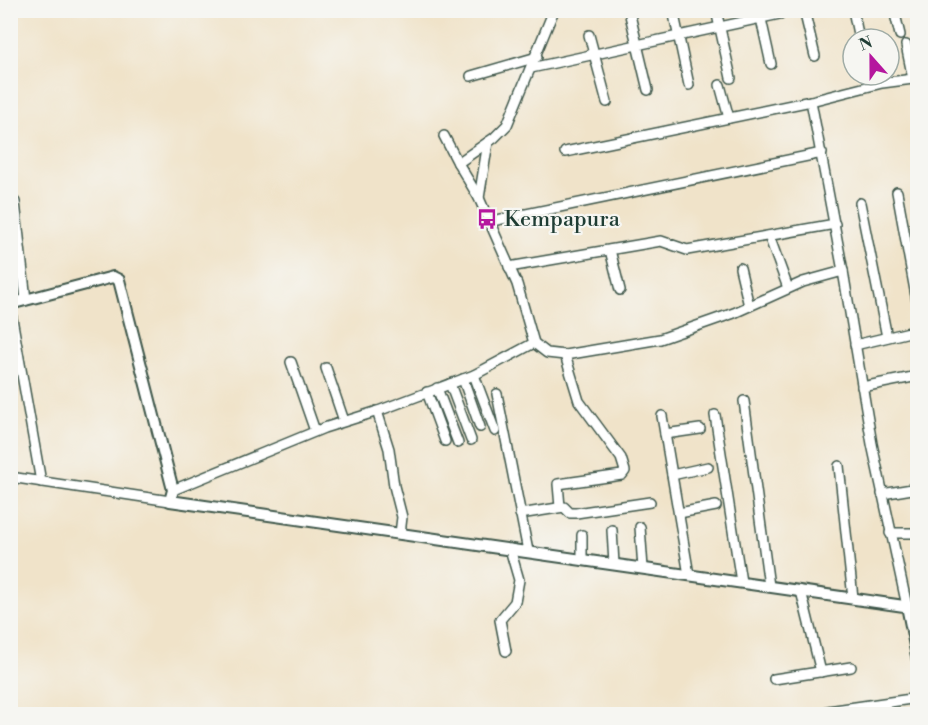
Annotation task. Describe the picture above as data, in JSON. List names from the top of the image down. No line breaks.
{"places":{"bus stop":["Kempapura"]},"north":"top"}
